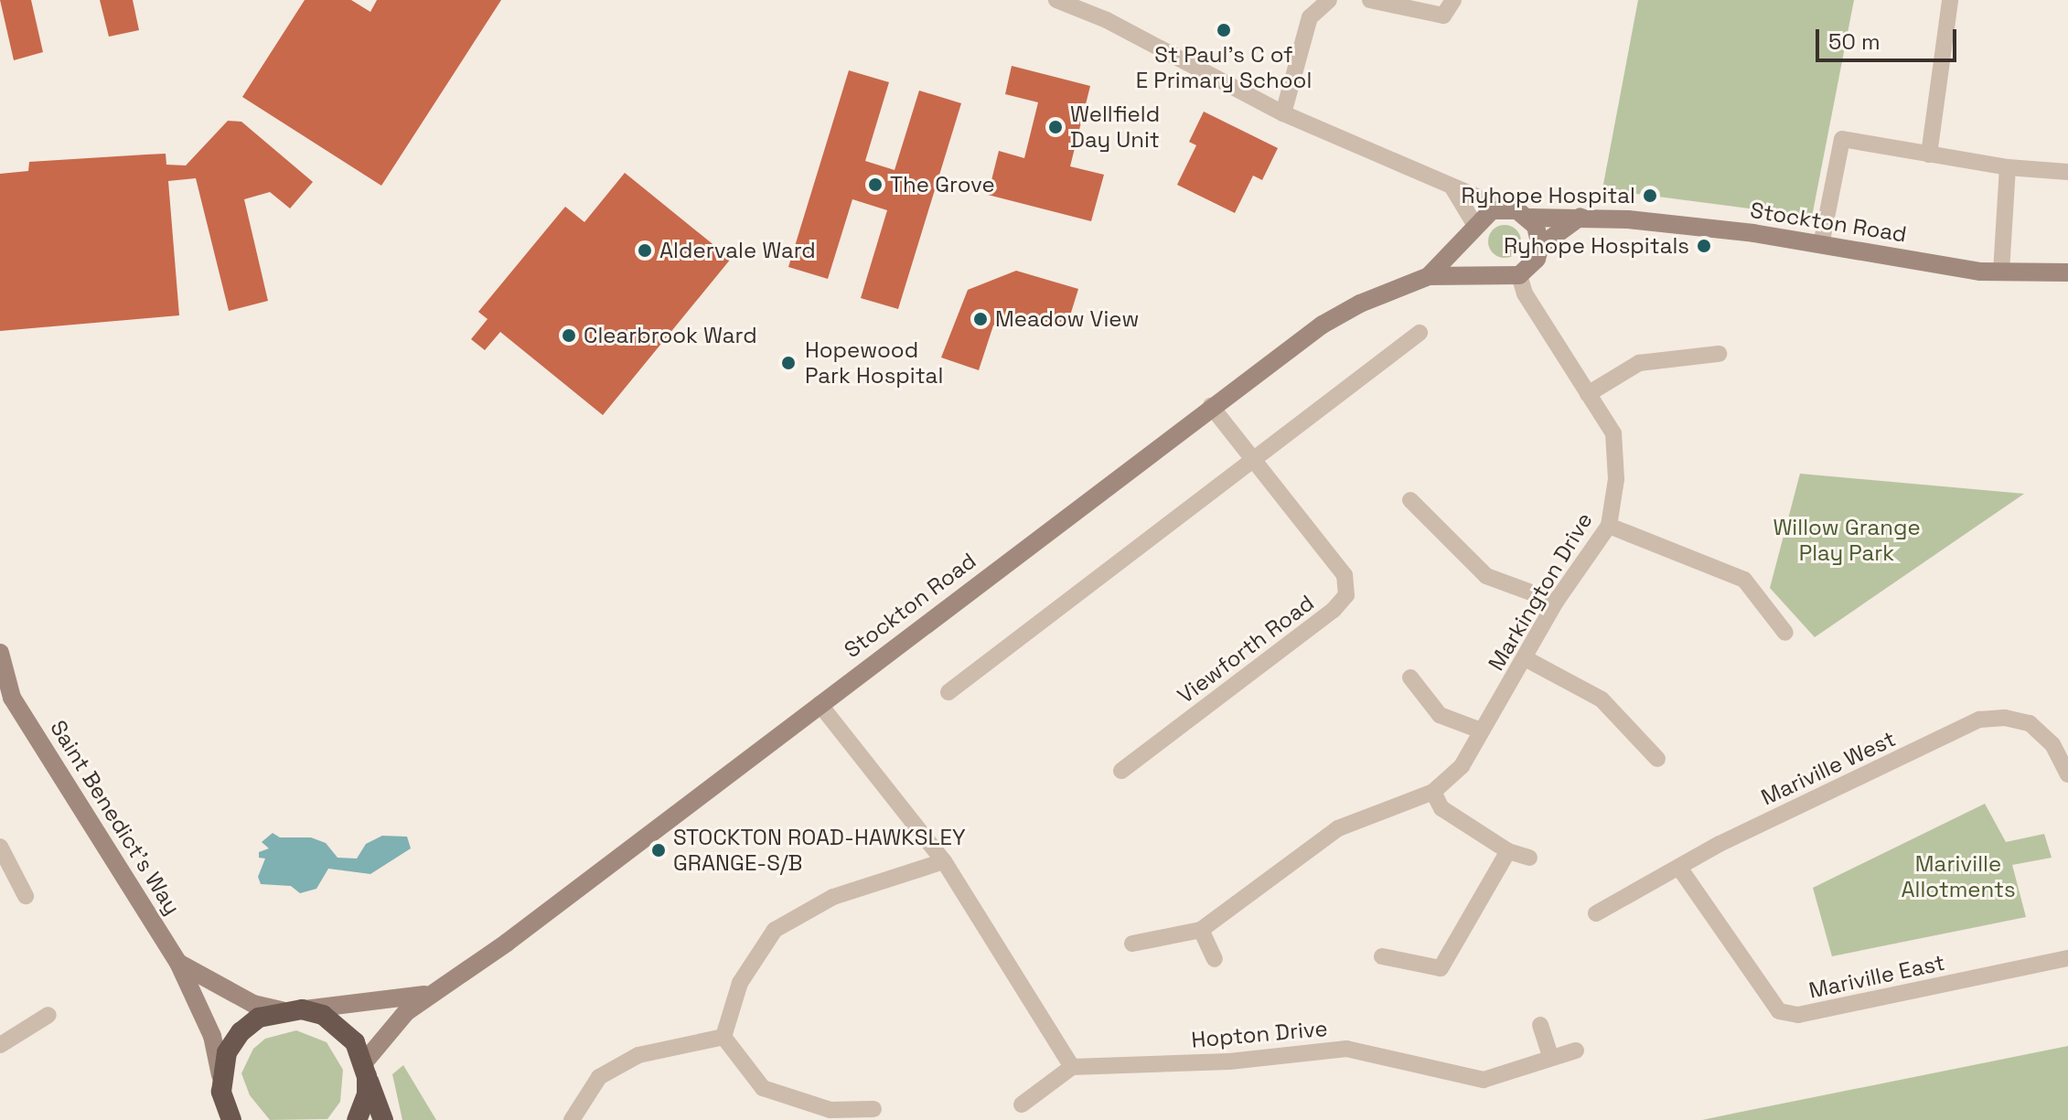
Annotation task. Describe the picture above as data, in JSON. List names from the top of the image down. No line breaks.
{"streets":{"highway":["Stockton Road"],"main road":["Saint Benedict's Way"],"street":["Markington Drive","Viewforth Road","Mariville West","Mariville East","Hopton Drive"]},"crossings":[["Stockton Road","Markington Drive"],["Stockton Road","Viewforth Road"],["Stockton Road","Saint Benedict's Way"],["Mariville West","Mariville East"]],"parks":["Willow Grange Play Park","Mariville Allotments"],"places":["St Paul's C of E Primary School","Wellfield Day Unit","The Grove","Ryhope Hospital","Ryhope Hospitals","Aldervale Ward","Meadow View","Clearbrook Ward","Hopewood Park Hospital","STOCKTON ROAD-HAWKSLEY GRANGE-S/B"],"scale_bar":"50 m"}
